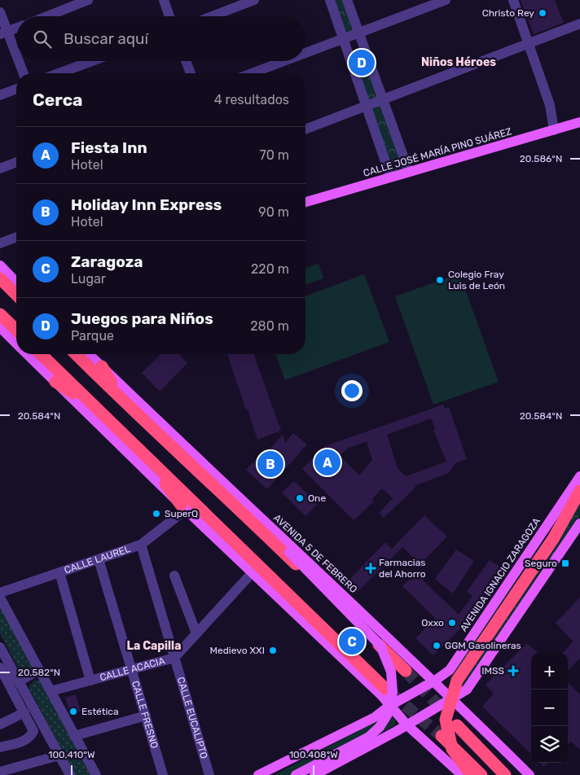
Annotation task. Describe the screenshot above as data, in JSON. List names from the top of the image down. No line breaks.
{"streets":{"highway":["AVENIDA 5 DE FEBRERO"],"main road":["CALLE JOSÉ MARÍA PINO SUÁREZ","AVENIDA IGNACIO ZARAGOZA"],"street":["CALLE LAUREL","CALLE ACACIA","CALLE FRESNO","CALLE EUCALIPTO"]},"crossings":[["AVENIDA 5 DE FEBRERO","AVENIDA IGNACIO ZARAGOZA"],["CALLE LAUREL","CALLE FRESNO"],["CALLE LAUREL","CALLE EUCALIPTO"],["CALLE ACACIA","CALLE FRESNO"],["CALLE ACACIA","CALLE EUCALIPTO"]],"districts":["Niños Héroes","La Capilla"],"places":{"other":["Christo Rey","Colegio Fray Luis de León","One","SuperQ","Oxxo","GGM Gasolineras","Medievo XXI","Estética"],"transit":["Seguro"],"health":["Farmacias del Ahorro","IMSS"]},"page":{"search":"Buscar aquí","pins":["D","A","B","C"],"heading":["Cerca","4 resultados"],"list":[{"mark":"A","name":"Fiesta Inn","note":"Hotel","value":"70 m"},{"mark":"B","name":"Holiday Inn Express","note":"Hotel","value":"90 m"},{"mark":"C","name":"Zaragoza","note":"Lugar","value":"220 m"},{"mark":"D","name":"Juegos para Niños","note":"Parque","value":"280 m"}],"map_buttons":["+","−"]},"coordinates":["20.586°N","20.584°N","20.582°N","100.410°W","100.408°W"]}
